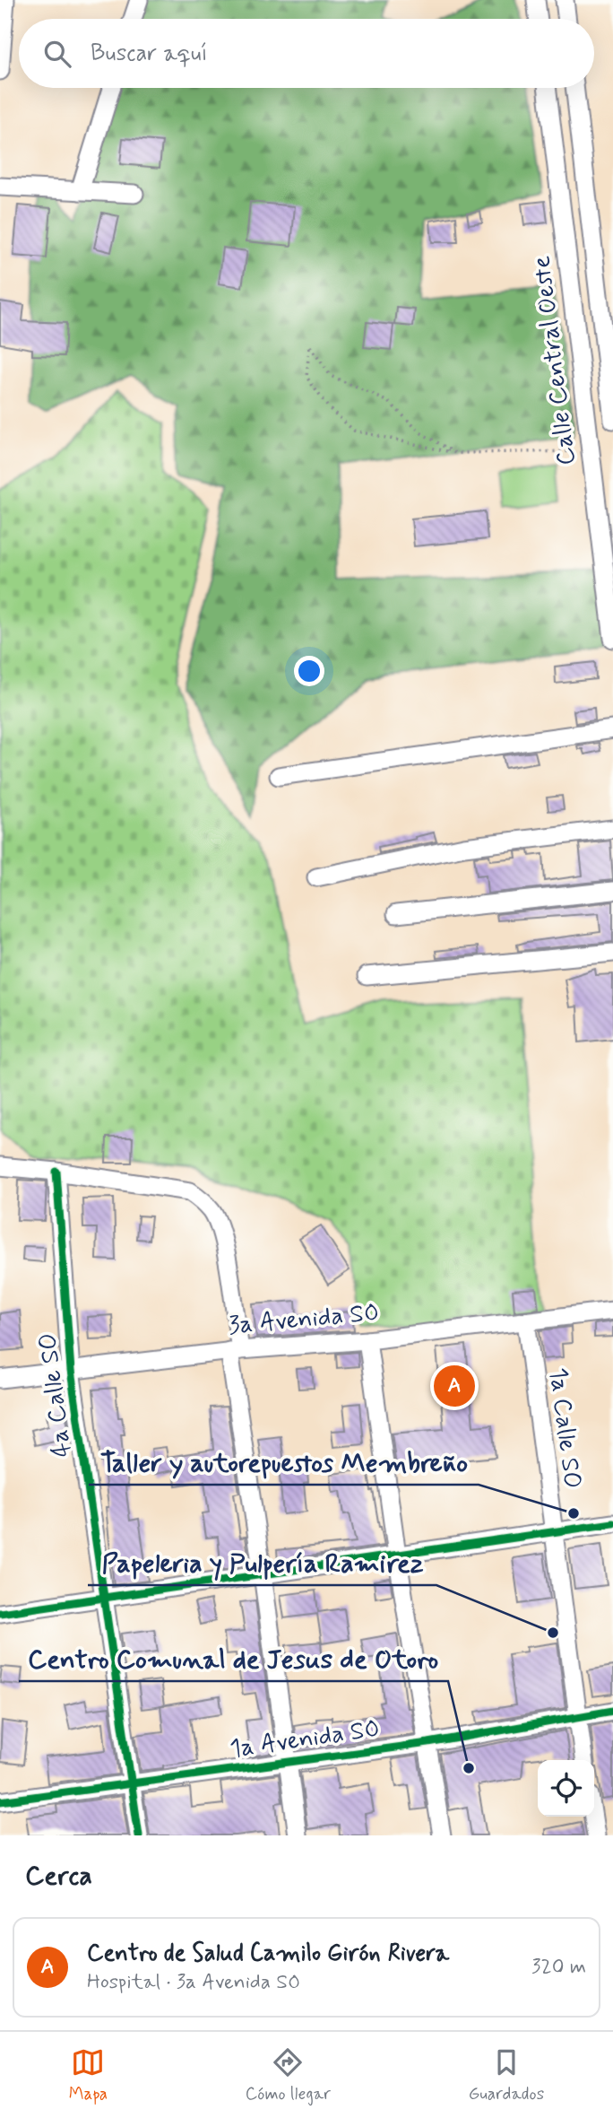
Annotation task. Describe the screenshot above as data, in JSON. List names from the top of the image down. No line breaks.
{"streets":{"street":["Calle Central Oeste","3a Avenida SO","4a Calle SO","1a Calle SO","1a Avenida SO"]},"crossings":[["3a Avenida SO","4a Calle SO"],["3a Avenida SO","1a Calle SO"],["4a Calle SO","1a Avenida SO"],["1a Calle SO","1a Avenida SO"]],"places":["Taller y autorepuestos Membreño","Papeleria y Pulpería Ramirez","Centro Comunal de Jesus de Otoro"],"page":{"search":"Buscar aquí","pins":"A","heading":"Cerca","list":[{"mark":"A","name":"Centro de Salud Camilo Girón Rivera","note":"Hospital · 3a Avenida SO","value":"320 m"}],"nav":["Mapa","Cómo llegar","Guardados"]}}
